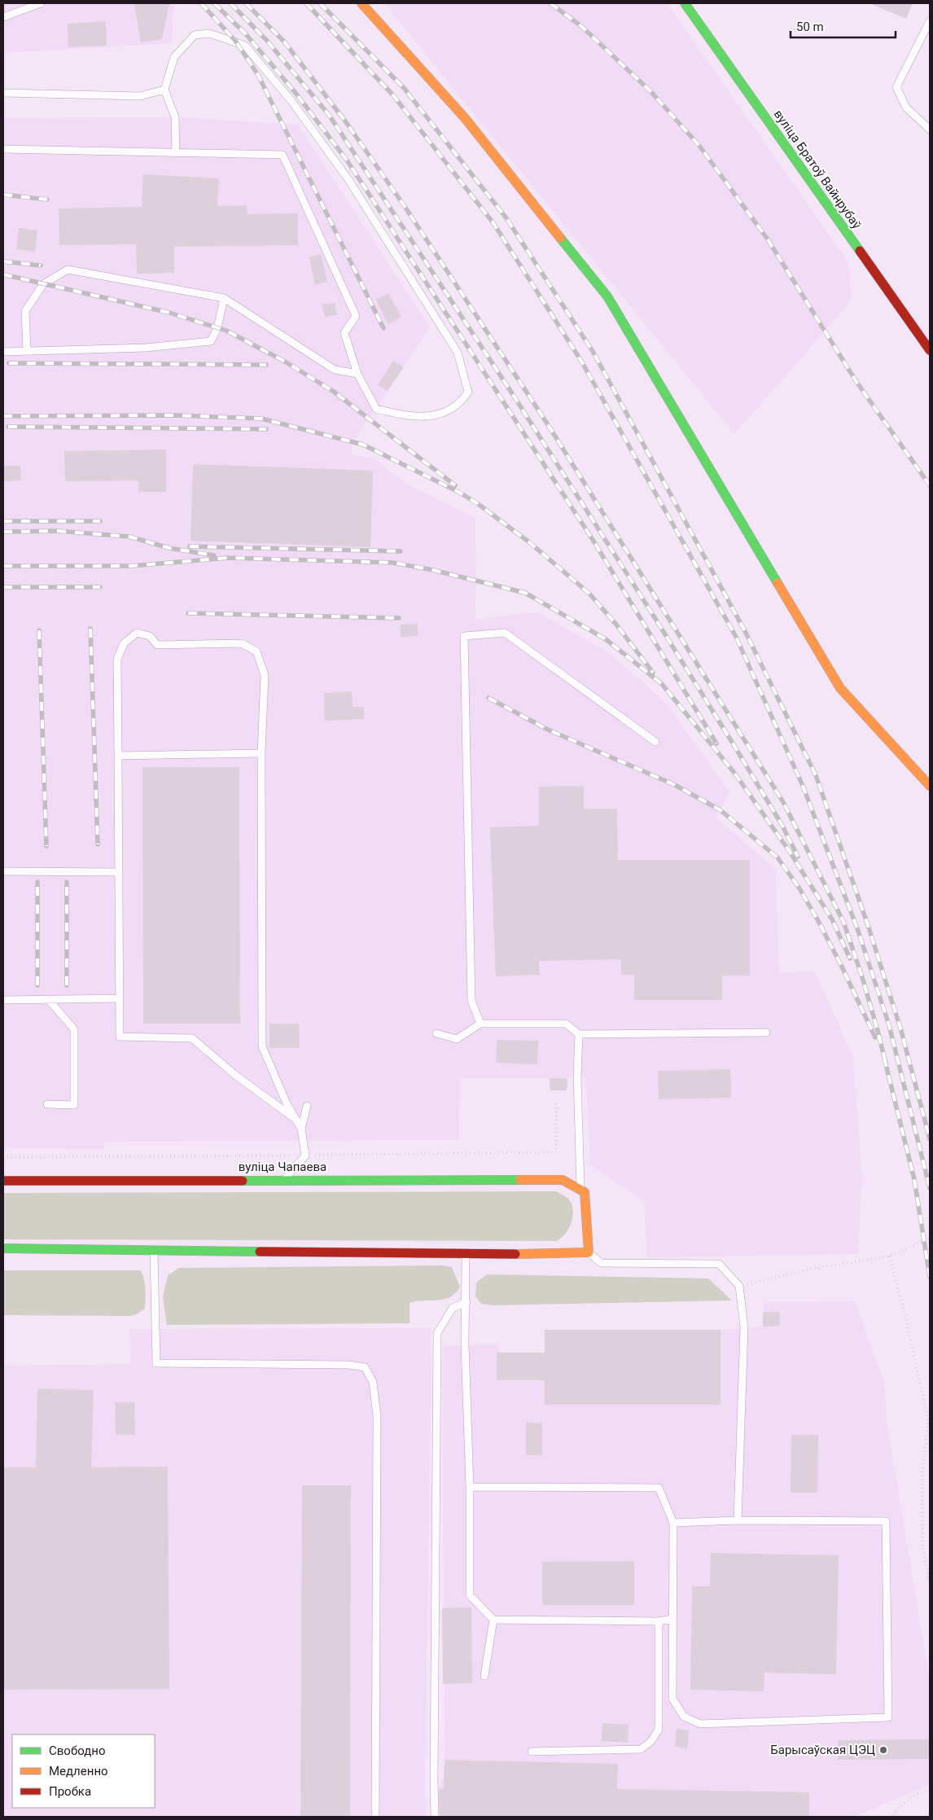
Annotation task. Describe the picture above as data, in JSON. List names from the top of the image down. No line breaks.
{"streets":{"street":["вуліца Братоў Вайнрубаў","вуліца Чапаева"]},"places":["Барысаўская ЦЭЦ"],"legend":["Свободно","Медленно","Пробка"],"scale_bar":"50 m"}
